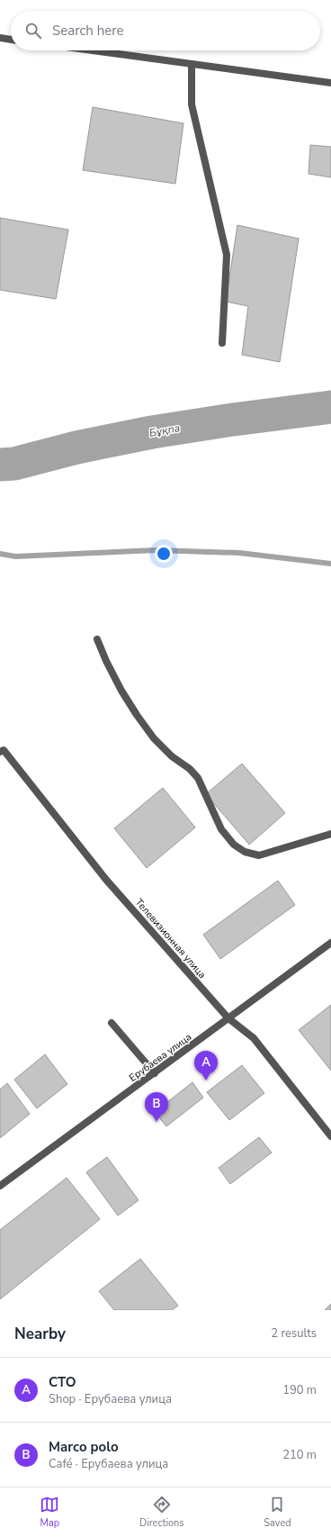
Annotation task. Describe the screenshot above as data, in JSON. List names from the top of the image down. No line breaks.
{"streets":{"street":["Телевизионная улица","Ерубаева улица"]},"crossings":[["Телевизионная улица","Ерубаева улица"]],"water":["Бұқпа"],"page":{"search":"Search here","pins":["A","B"],"heading":["Nearby","2 results"],"list":[{"mark":"A","name":"СТО","note":"Shop · Ерубаева улица","value":"190 m"},{"mark":"B","name":"Marco polo","note":"Café · Ерубаева улица","value":"210 m"}],"nav":["Map","Directions","Saved"]}}
